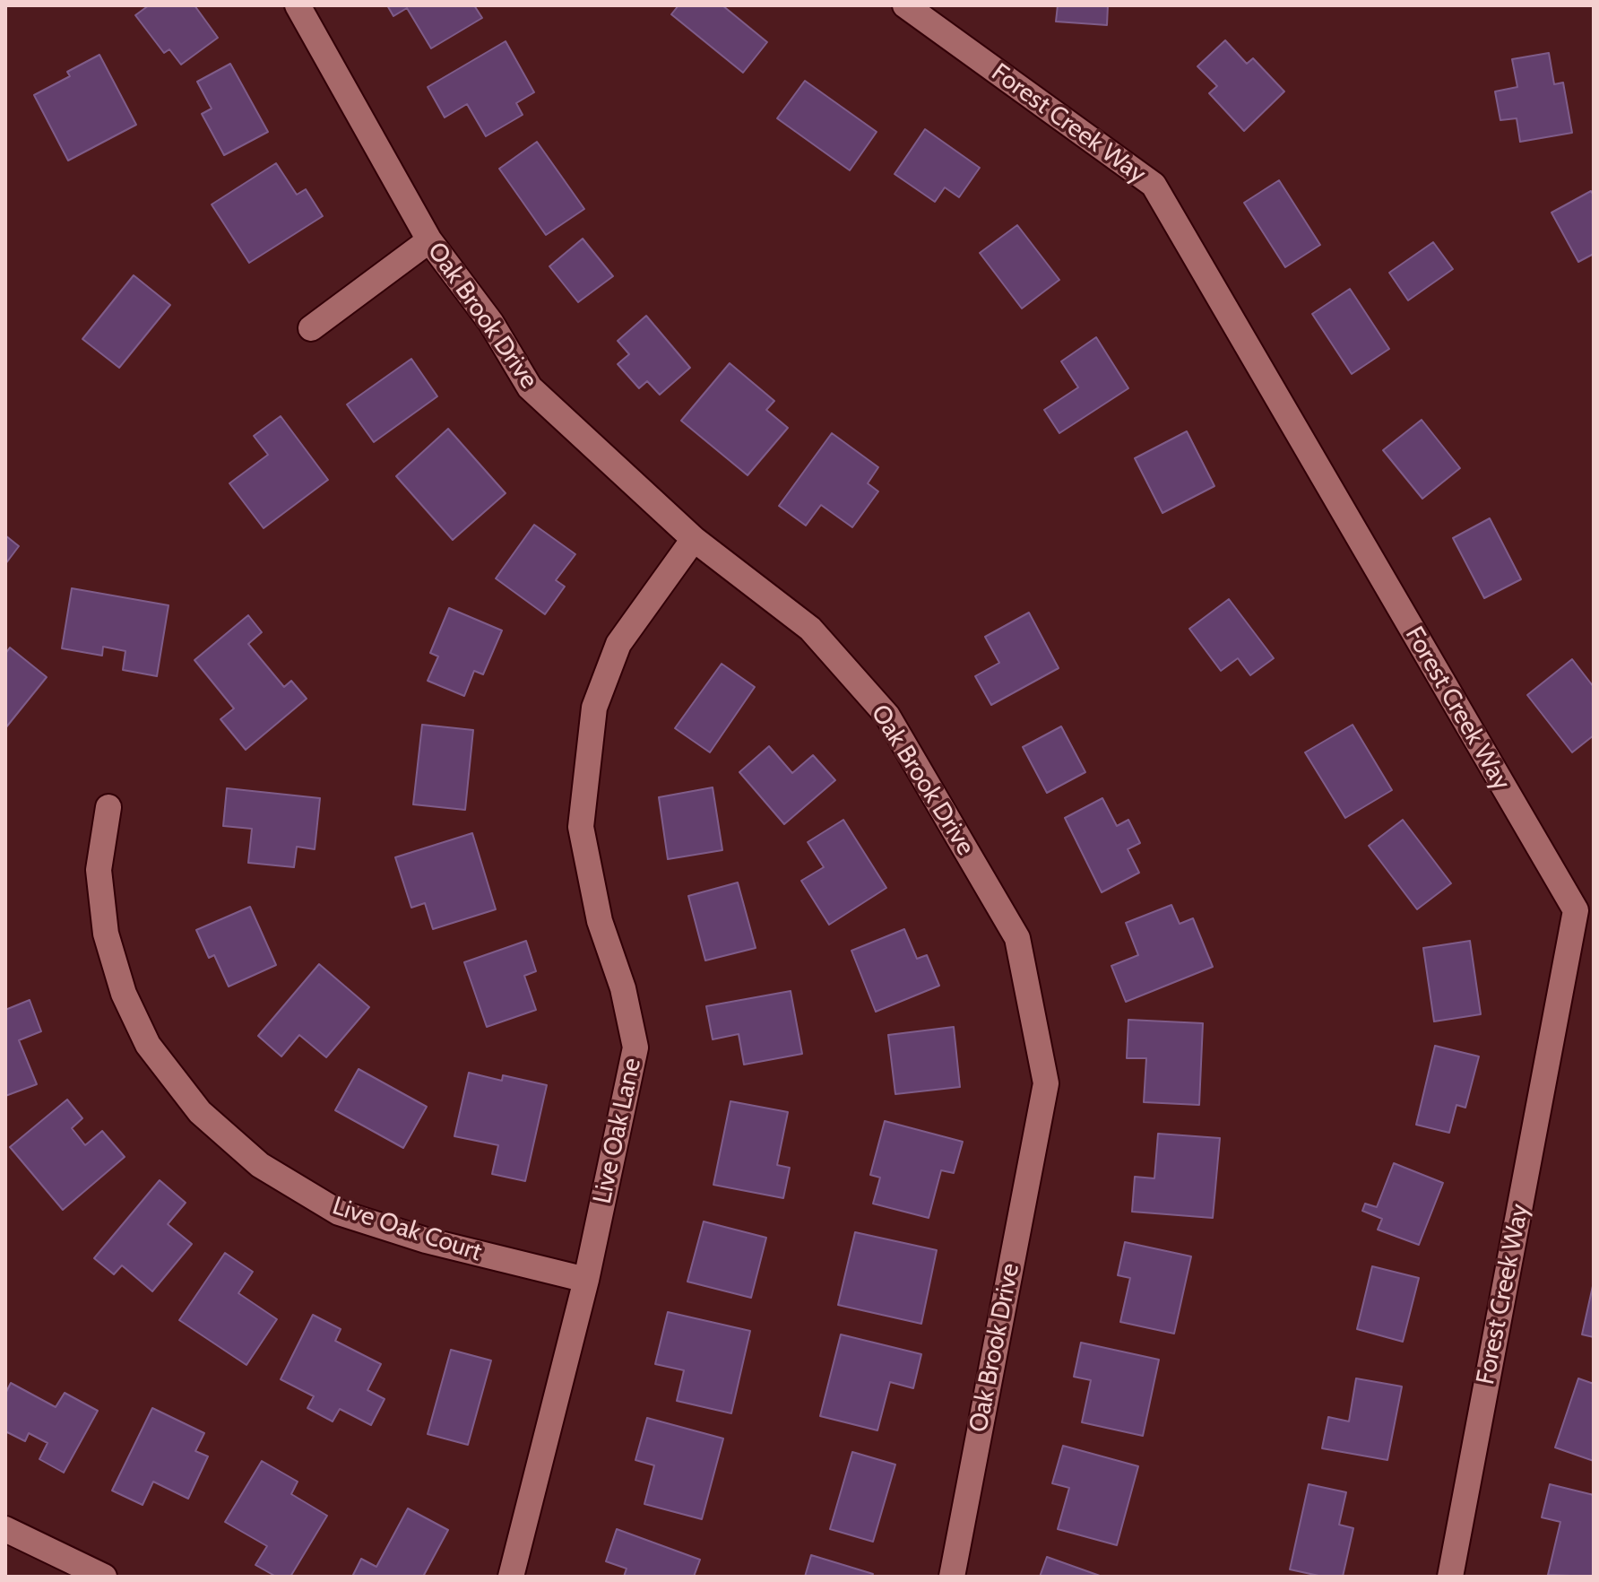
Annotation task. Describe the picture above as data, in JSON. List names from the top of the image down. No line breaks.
{"streets":{"street":["Forest Creek Way","Oak Brook Drive","Live Oak Lane","Live Oak Court"]},"crossings":[["Oak Brook Drive","Live Oak Lane"],["Live Oak Lane","Live Oak Court"]]}
